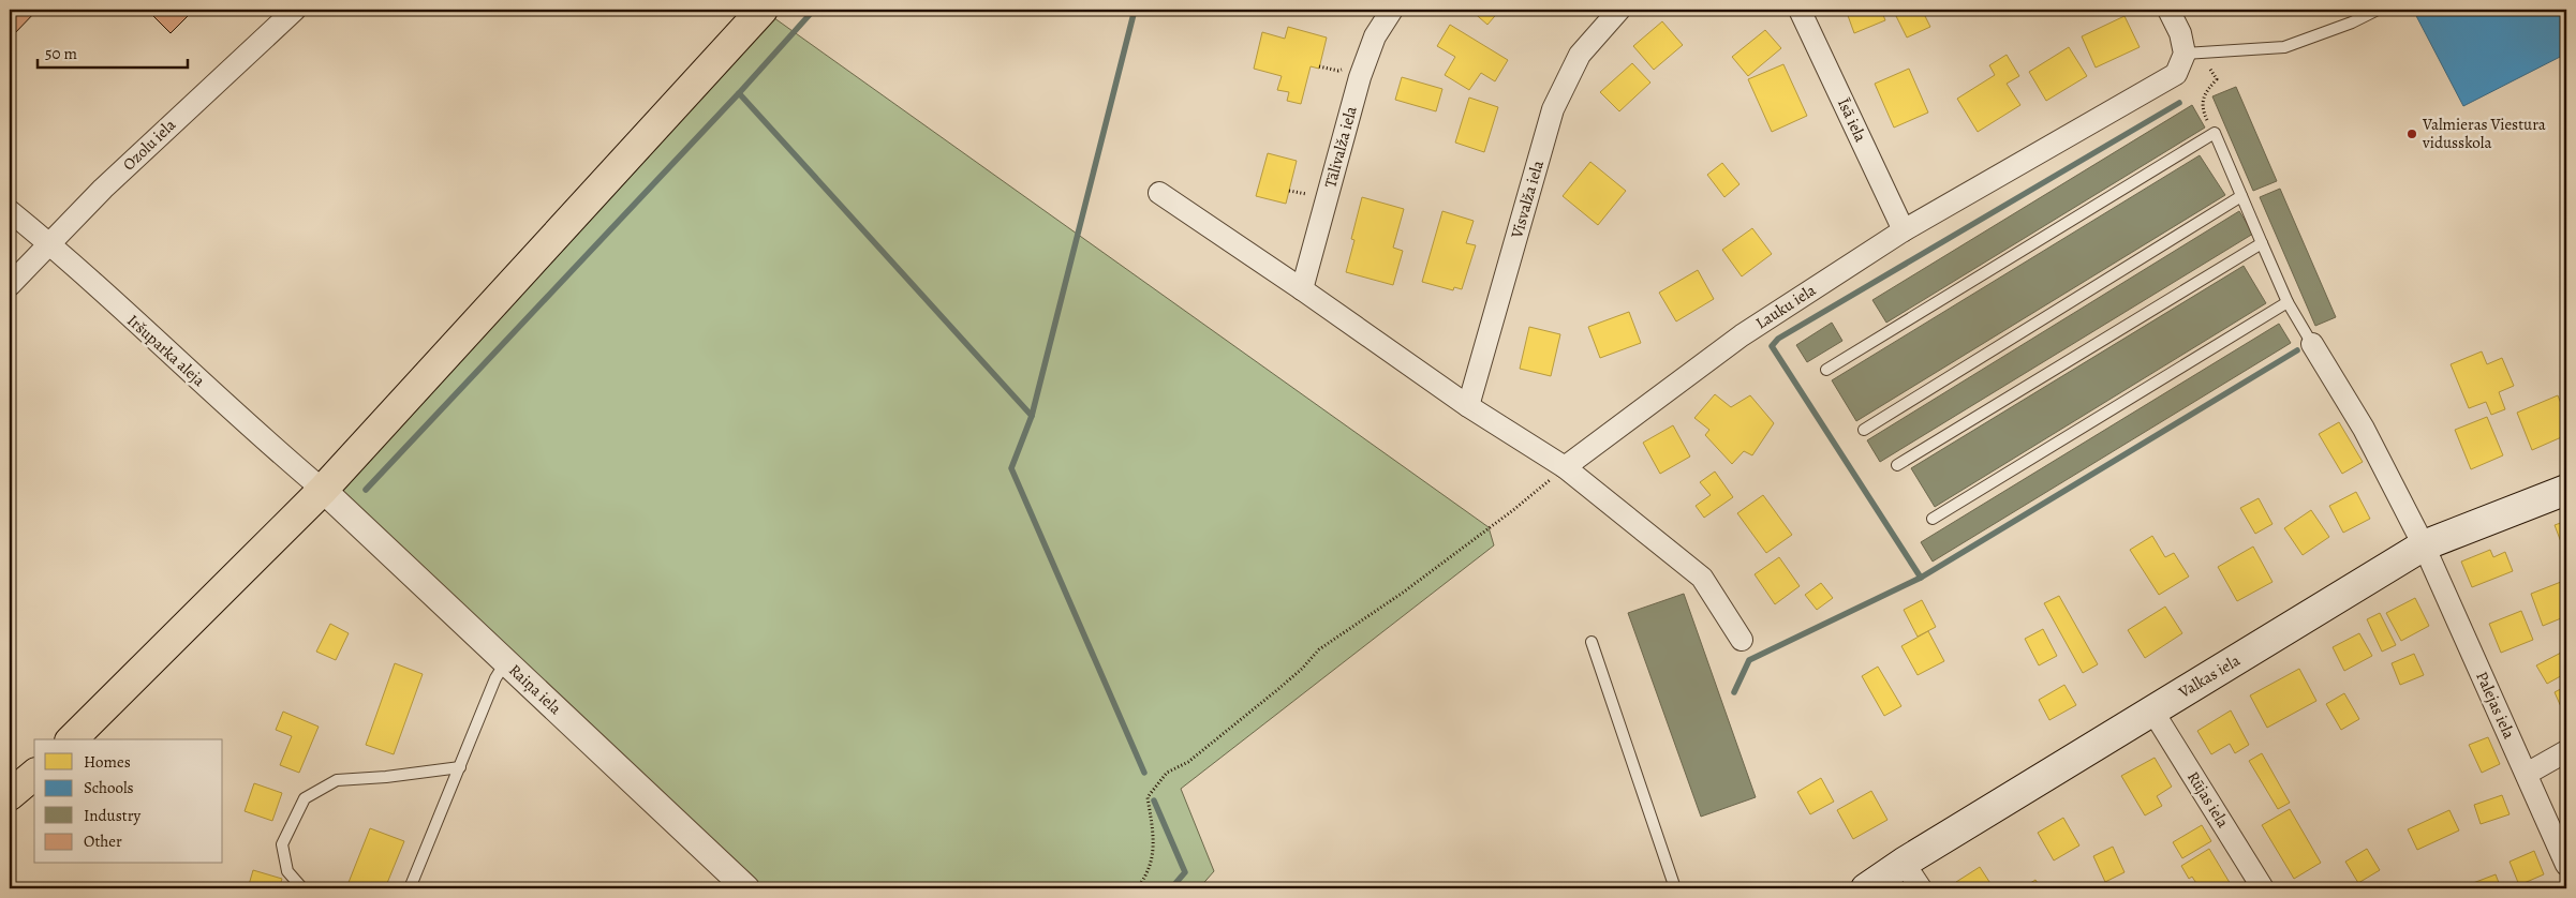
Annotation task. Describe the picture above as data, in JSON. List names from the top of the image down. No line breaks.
{"streets":{"main road":["Valkas iela"],"street":["Īsā iela","Ozolu iela","Tālivalža iela","Visvalža iela","Lauku iela","Iršuparka aleja","Raiņa iela","Palejas iela","Rūjas iela"]},"crossings":[["Īsā iela","Lauku iela"],["Ozolu iela","Iršuparka aleja"],["Iršuparka aleja","Raiņa iela"],["Valkas iela","Palejas iela"],["Valkas iela","Rūjas iela"]],"places":["Valmieras Viestura vidusskola"],"legend":["Homes","Schools","Industry","Other"],"scale_bar":"50 m"}
